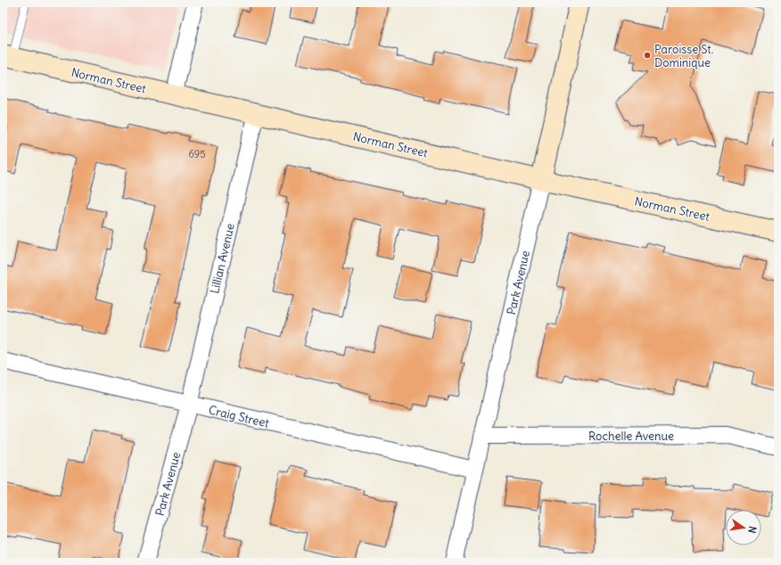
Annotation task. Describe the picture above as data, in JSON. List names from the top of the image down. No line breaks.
{"streets":{"street":["Norman Street","Lillian Avenue","Park Avenue","Craig Street","Rochelle Avenue"]},"crossings":[["Norman Street","Lillian Avenue"],["Norman Street","Park Avenue"],["Lillian Avenue","Park Avenue"],["Lillian Avenue","Craig Street"],["Park Avenue","Craig Street"],["Park Avenue","Rochelle Avenue"]],"places":["Paroisse St. Dominique"],"house_numbers":["695"],"north":"right"}
